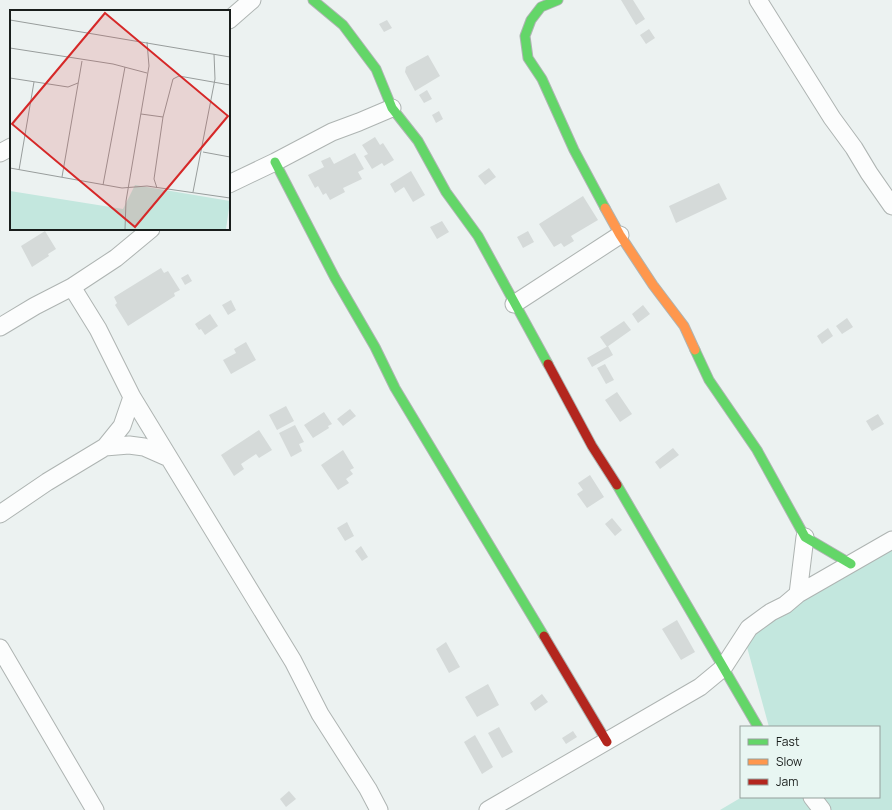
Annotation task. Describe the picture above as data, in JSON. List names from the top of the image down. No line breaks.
{"legend":["Fast","Slow","Jam"]}
